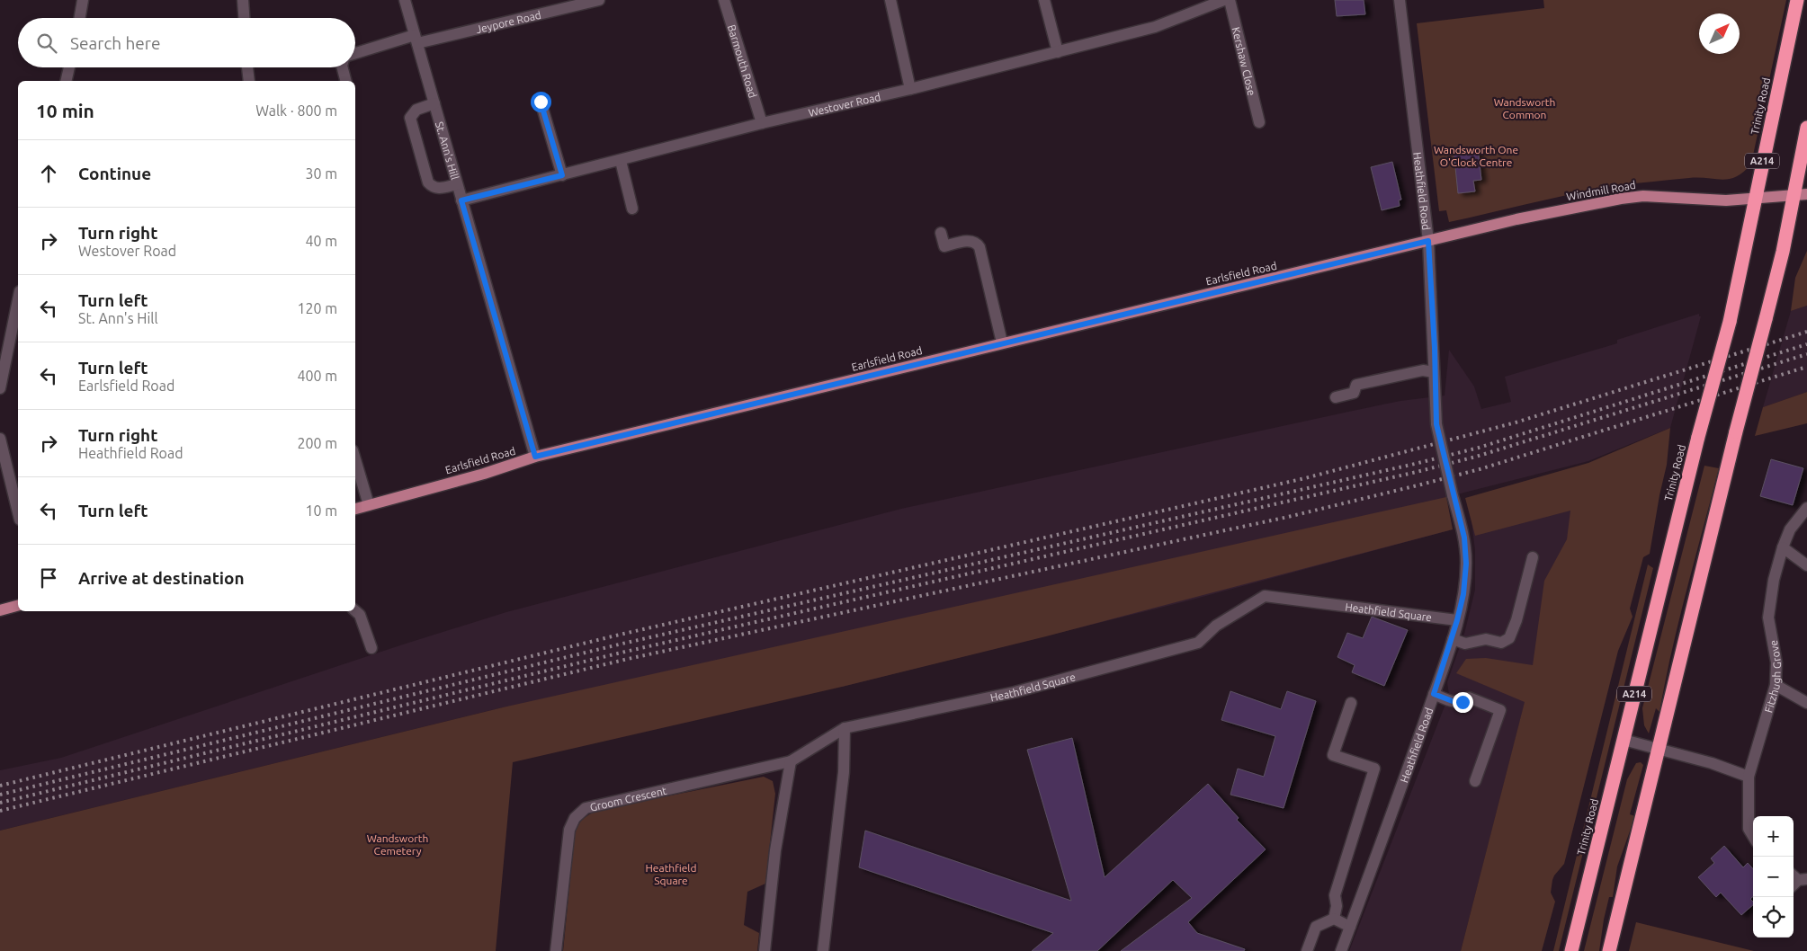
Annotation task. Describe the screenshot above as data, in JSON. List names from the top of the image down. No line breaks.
{"streets":{"highway":["Trinity Road","A214"],"main road":["Windmill Road","Earlsfield Road"],"street":["Jeypore Road","Barmouth Road","Kershaw Close","Westover Road","St. Ann's Hill","Heathfield Road","Heathfield Square","Fitzhugh Grove","Groom Crescent"]},"crossings":[["Jeypore Road","St. Ann's Hill"],["Barmouth Road","Westover Road"],["Westover Road","St. Ann's Hill"],["Trinity Road","Windmill Road"],["St. Ann's Hill","Earlsfield Road"],["A214","Windmill Road"],["Heathfield Road","Windmill Road"],["Heathfield Road","Earlsfield Road"],["Heathfield Road","Heathfield Square"],["Windmill Road","Earlsfield Road"],["Heathfield Square","Groom Crescent"]],"parks":["Wandsworth Common","Wandsworth One O'Clock Centre","Wandsworth Cemetery","Heathfield Square"],"north":"top right","page":{"search":"Search here","heading":["10 min","Walk · 800 m"],"list":[["Continue","30 m"],["Turn right","Westover Road","40 m"],["Turn left","St. Ann's Hill","120 m"],["Turn left","Earlsfield Road","400 m"],["Turn right","Heathfield Road","200 m"],["Turn left","10 m"],"Arrive at destination"],"map_buttons":["+","−"]}}
